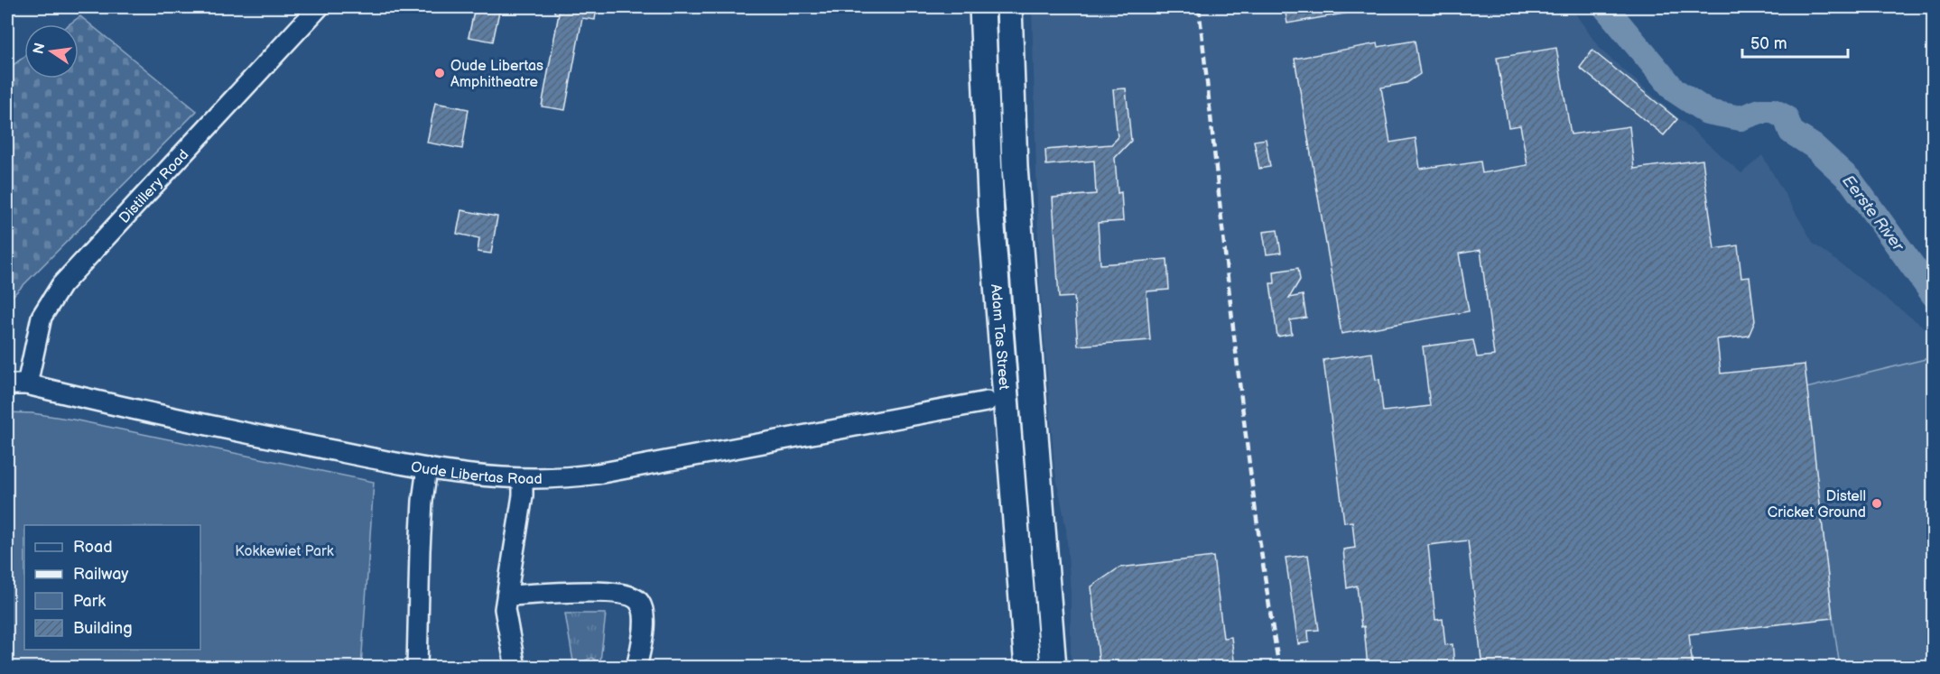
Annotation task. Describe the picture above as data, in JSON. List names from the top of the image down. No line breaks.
{"streets":{"main road":["Adam Tas Street"],"street":["Distillery Road","Oude Libertas Road"]},"crossings":[["Distillery Road","Oude Libertas Road"],["Adam Tas Street","Oude Libertas Road"]],"water":["Eerste River"],"parks":["Kokkewiet Park"],"places":["Oude Libertas Amphitheatre","Distell Cricket Ground"],"legend":["Road","Railway","Park","Building"],"scale_bar":"50 m","north":"left"}
